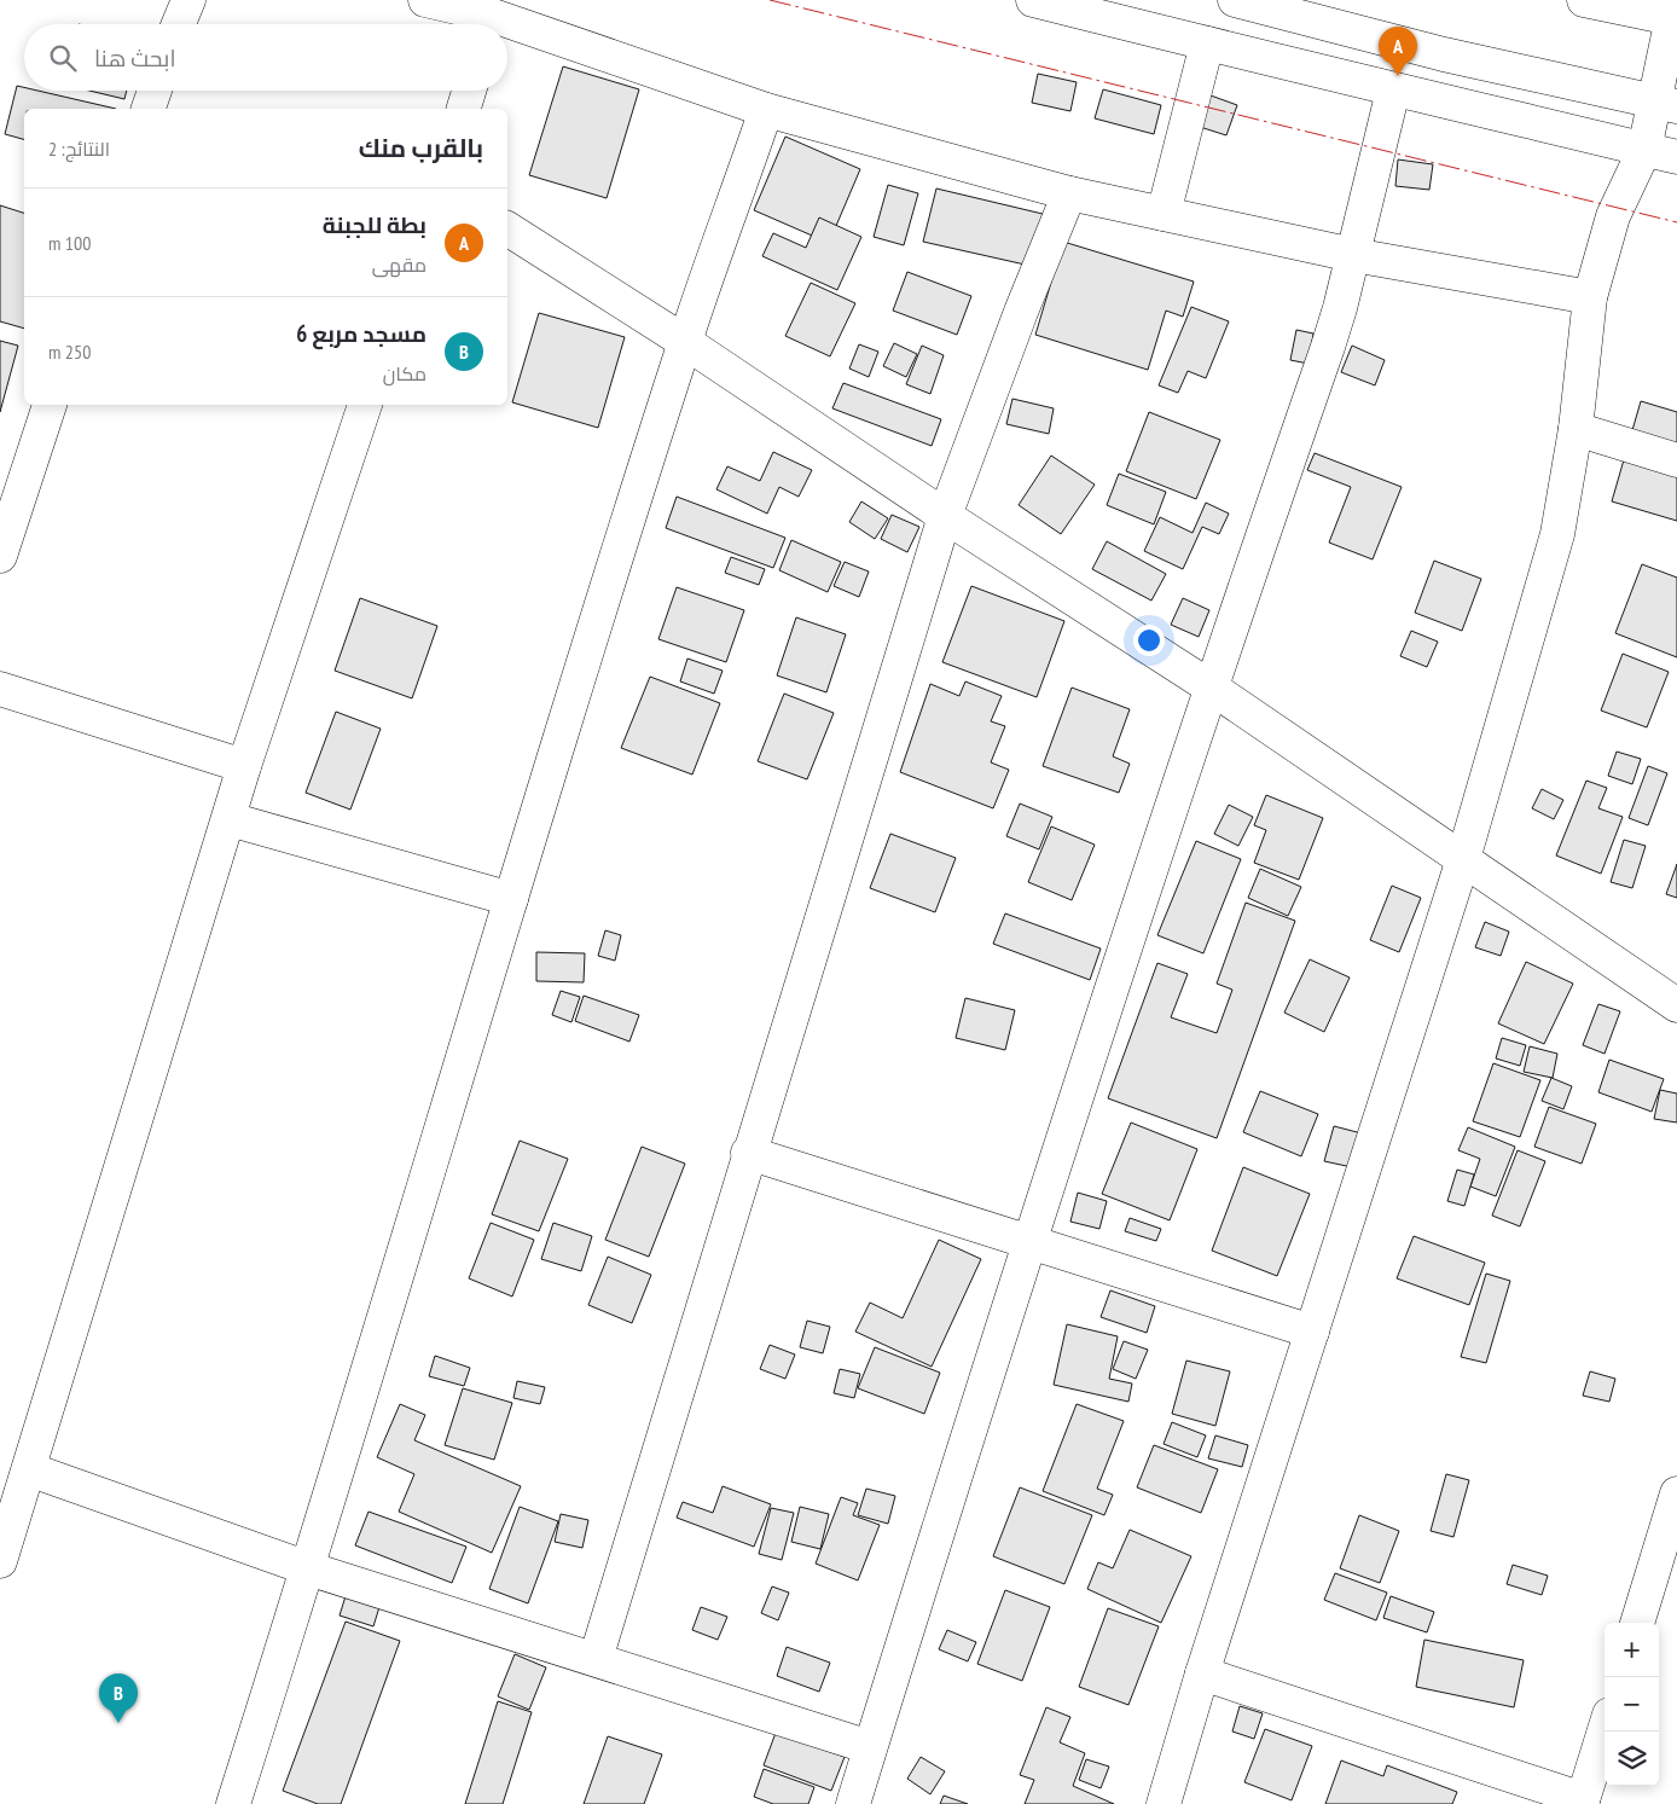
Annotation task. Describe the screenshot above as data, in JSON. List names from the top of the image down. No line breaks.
{"page":{"search":"ابحث هنا","pins":["A","B"],"heading":["بالقرب منك","النتائج: 2"],"list":[{"mark":"A","name":"بطة للجبنة","note":"مقهى","value":"100 m"},{"mark":"B","name":"مسجد مربع 6","note":"مكان","value":"250 m"}],"map_buttons":["+","−"]}}
